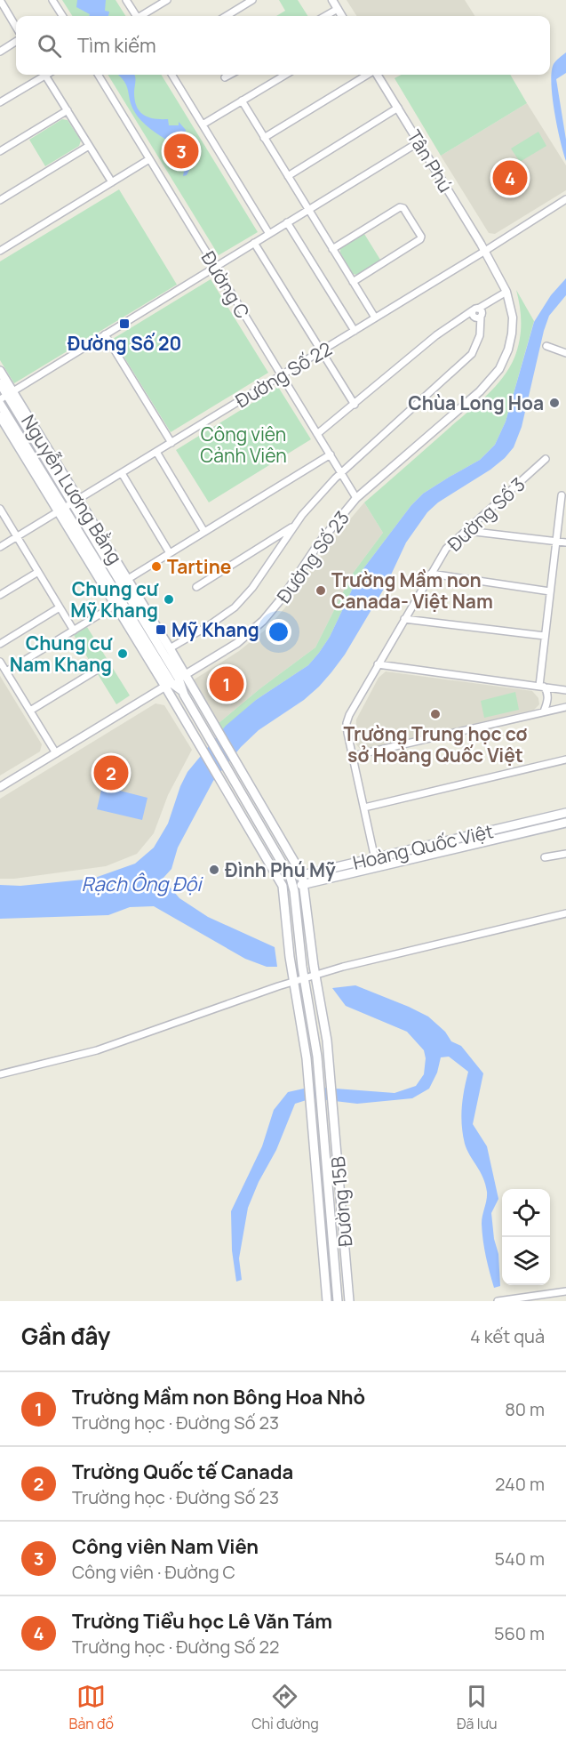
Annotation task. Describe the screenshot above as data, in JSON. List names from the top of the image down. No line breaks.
{"streets":{"main road":["Nguyễn Lương Bằng","Hoàng Quốc Việt","Đường 15B"],"street":["Tân Phú","Đường C","Đường Số 22","Đường Số 3","Đường Số 23"]},"crossings":[["Tân Phú","Đường Số 22"],["Tân Phú","Đường Số 23"],["Đường C","Đường Số 22"],["Đường C","Đường Số 23"],["Đường Số 22","Nguyễn Lương Bằng"],["Đường Số 22","Đường Số 23"],["Nguyễn Lương Bằng","Đường Số 23"],["Nguyễn Lương Bằng","Hoàng Quốc Việt"],["Đường Số 3","Hoàng Quốc Việt"]],"water":["Rạch Ông Đội"],"parks":["Công viên Cảnh Viên"],"places":{"transit":["Đường Số 20","Mỹ Khang"],"other":["Chùa Long Hoa","Tartine","Trường Mầm non Canada- Việt Nam","Chung cư Mỹ Khang","Chung cư Nam Khang","Trường Trung học cơ sở Hoàng Quốc Việt","Đình Phú Mỹ"]},"page":{"search":"Tìm kiếm","pins":["3","4","1","2"],"heading":["Gần đây","4 kết quả"],"list":[{"mark":"1","name":"Trường Mầm non Bông Hoa Nhỏ","note":"Trường học · Đường Số 23","value":"80 m"},{"mark":"2","name":"Trường Quốc tế Canada","note":"Trường học · Đường Số 23","value":"240 m"},{"mark":"3","name":"Công viên Nam Viên","note":"Công viên · Đường C","value":"540 m"},{"mark":"4","name":"Trường Tiểu học Lê Văn Tám","note":"Trường học · Đường Số 22","value":"560 m"}],"nav":["Bản đồ","Chỉ đường","Đã lưu"]}}
